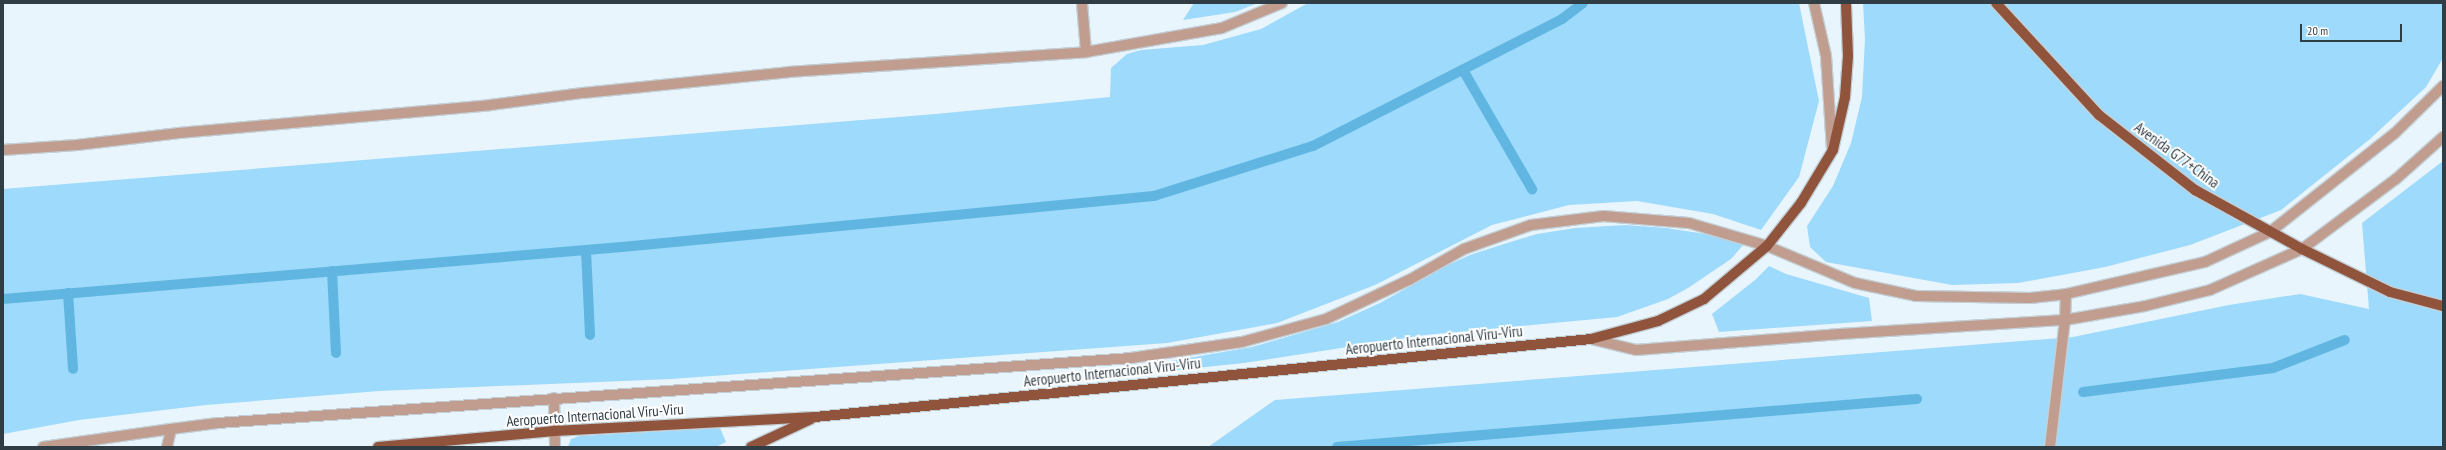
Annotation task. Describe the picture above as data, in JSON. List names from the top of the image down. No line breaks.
{"streets":{"main road":["Avenida G77+China","Aeropuerto Internacional Viru-Viru"]},"scale_bar":"20 m"}
